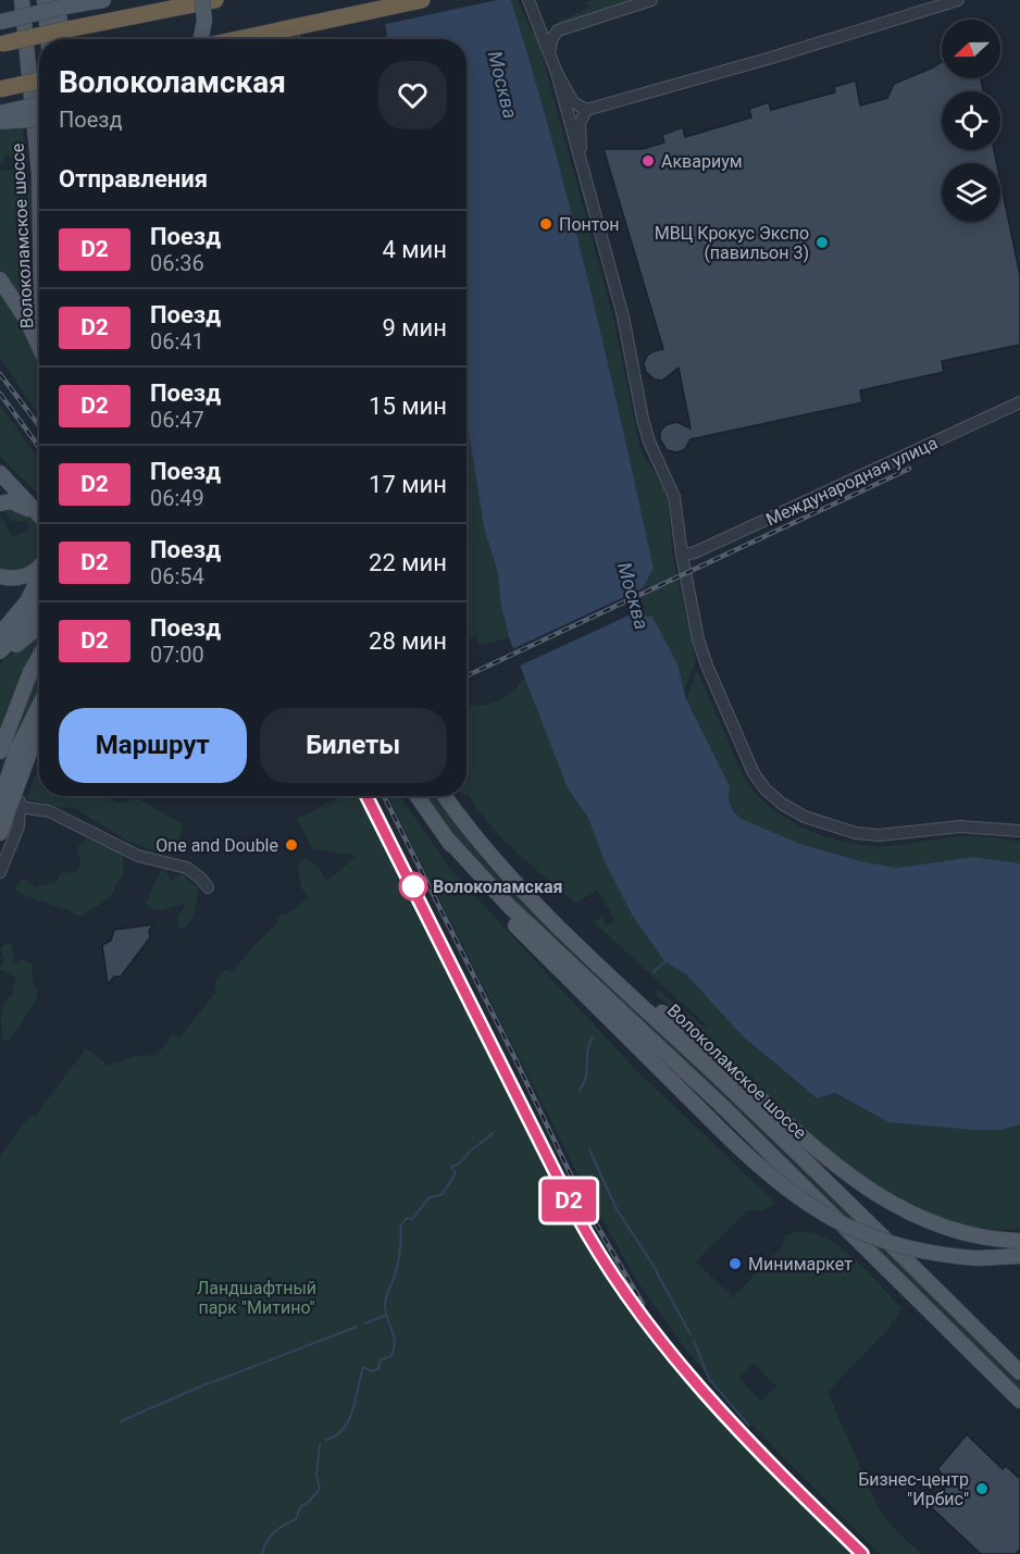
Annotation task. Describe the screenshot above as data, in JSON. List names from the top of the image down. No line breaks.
{"streets":{"main road":["Волоколамское шоссе"],"street":["Международная улица"]},"water":["Москва"],"parks":["Ландшафтный парк \"Митино\""],"places":["Аквариум","Понтон","МВЦ Крокус Экспо (павильон 3)","One and Double","Волоколамская","Минимаркет","Бизнес-центр \"Ирбис\""],"north":"left","page":{"on_map":"D2","heading":[["Волоколамская","Поезд"],"Отправления"],"list":[{"mark":"D2","name":"Поезд","note":"06:36","value":"4 мин"},{"mark":"D2","name":"Поезд","note":"06:41","value":"9 мин"},{"mark":"D2","name":"Поезд","note":"06:47","value":"15 мин"},{"mark":"D2","name":"Поезд","note":"06:49","value":"17 мин"},{"mark":"D2","name":"Поезд","note":"06:54","value":"22 мин"},{"mark":"D2","name":"Поезд","note":"07:00","value":"28 мин"}],"buttons":["Маршрут","Билеты"]}}
